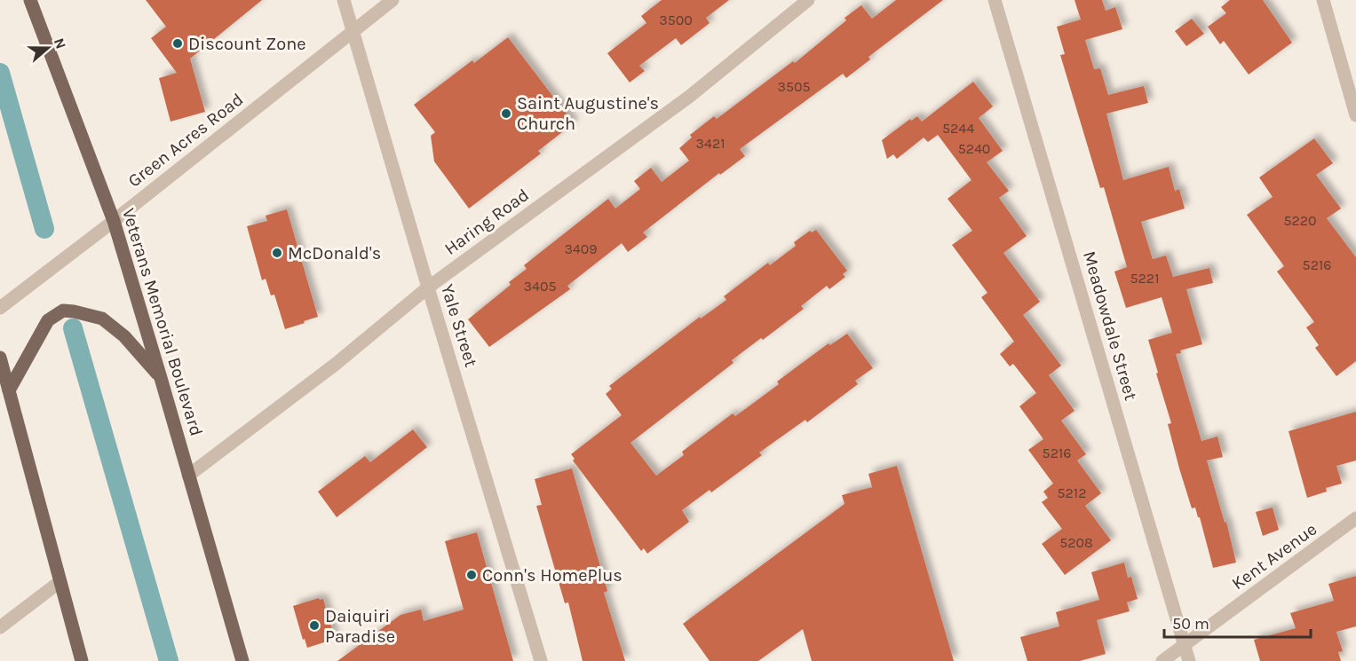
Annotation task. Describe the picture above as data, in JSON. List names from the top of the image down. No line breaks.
{"streets":{"main road":["Veterans Memorial Boulevard"],"street":["Green Acres Road","Haring Road","Yale Street","Meadowdale Street","Kent Avenue"]},"crossings":[["Green Acres Road","Veterans Memorial Boulevard"],["Green Acres Road","Yale Street"],["Haring Road","Veterans Memorial Boulevard"],["Haring Road","Yale Street"],["Meadowdale Street","Kent Avenue"]],"places":["Discount Zone","Saint Augustine's Church","McDonald's","Conn's HomePlus","Daiquiri Paradise"],"house_numbers":["3500","3505","5244","3421","5240","5220","3409","5216","5221","3405","5216","5212","5208"],"scale_bar":"50 m","north":"right"}
